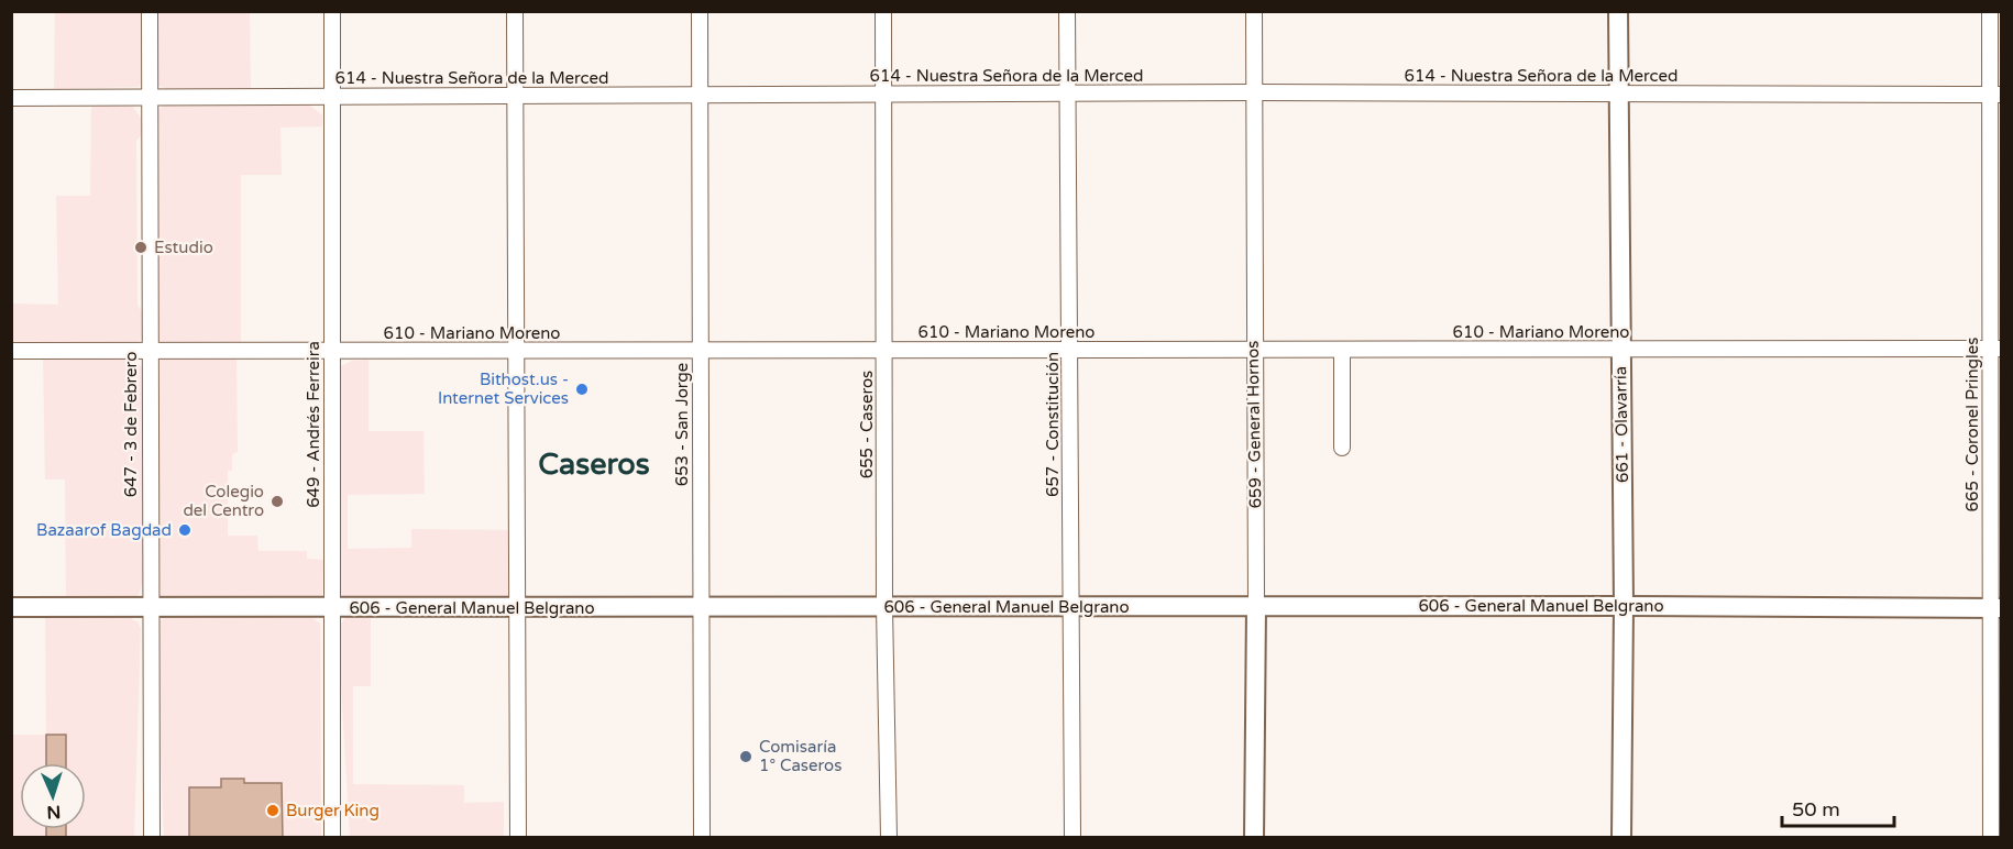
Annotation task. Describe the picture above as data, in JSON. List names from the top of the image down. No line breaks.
{"streets":{"street":["614 - Nuestra Señora de la Merced","610 - Mariano Moreno","647 - 3 de Febrero","649 - Andrés Ferreira","653 - San Jorge","655 - Caseros","657 - Constitución","659 - General Hornos","661 - Olavarría","665 - Coronel Pringles","606 - General Manuel Belgrano"]},"crossings":[["614 - Nuestra Señora de la Merced","647 - 3 de Febrero"],["614 - Nuestra Señora de la Merced","649 - Andrés Ferreira"],["614 - Nuestra Señora de la Merced","653 - San Jorge"],["614 - Nuestra Señora de la Merced","655 - Caseros"],["614 - Nuestra Señora de la Merced","657 - Constitución"],["614 - Nuestra Señora de la Merced","659 - General Hornos"],["614 - Nuestra Señora de la Merced","661 - Olavarría"],["614 - Nuestra Señora de la Merced","665 - Coronel Pringles"],["610 - Mariano Moreno","647 - 3 de Febrero"],["610 - Mariano Moreno","649 - Andrés Ferreira"],["610 - Mariano Moreno","653 - San Jorge"],["610 - Mariano Moreno","655 - Caseros"],["610 - Mariano Moreno","657 - Constitución"],["610 - Mariano Moreno","659 - General Hornos"],["610 - Mariano Moreno","661 - Olavarría"],["610 - Mariano Moreno","665 - Coronel Pringles"],["647 - 3 de Febrero","606 - General Manuel Belgrano"],["649 - Andrés Ferreira","606 - General Manuel Belgrano"],["653 - San Jorge","606 - General Manuel Belgrano"],["655 - Caseros","606 - General Manuel Belgrano"],["657 - Constitución","606 - General Manuel Belgrano"],["659 - General Hornos","606 - General Manuel Belgrano"],["661 - Olavarría","606 - General Manuel Belgrano"],["665 - Coronel Pringles","606 - General Manuel Belgrano"]],"districts":["Caseros"],"places":["Estudio","Bithost.us - Internet Services","Colegio del Centro","Bazaarof Bagdad","Comisaría 1° Caseros","Burger King"],"scale_bar":"50 m","north":"bottom"}
